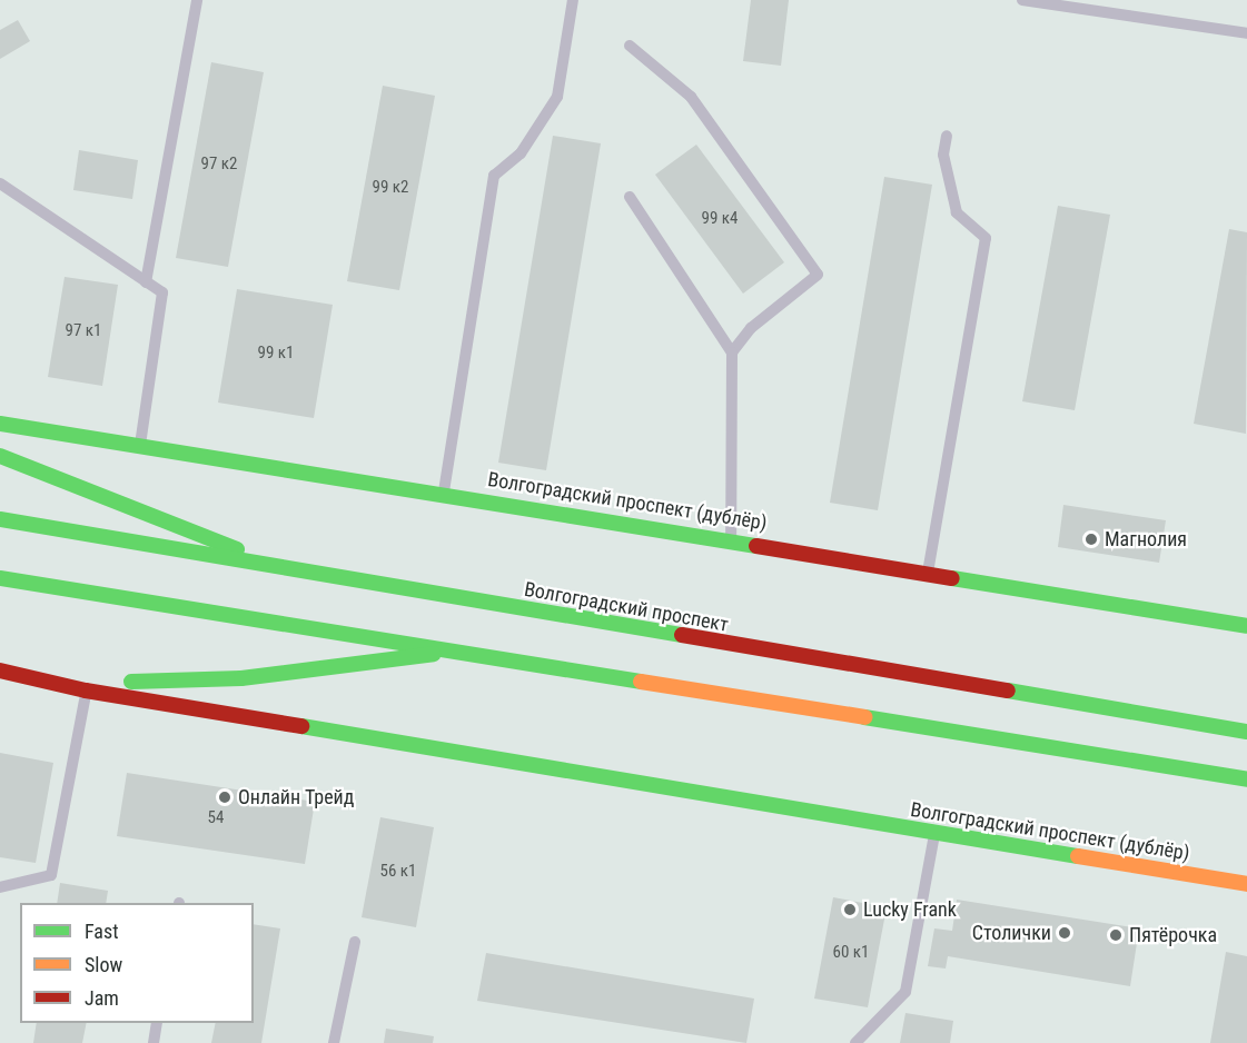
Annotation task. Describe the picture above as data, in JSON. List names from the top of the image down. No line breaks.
{"streets":{"main road":["Волгоградский проспект (дублёр)","Волгоградский проспект"]},"places":["Магнолия","Онлайн Трейд","Lucky Frank","Столички","Пятёрочка"],"house_numbers":["97 к2","99 к2","99 к4","97 к1","99 к1","54","56 к1","60 к1"],"legend":["Fast","Slow","Jam"]}
